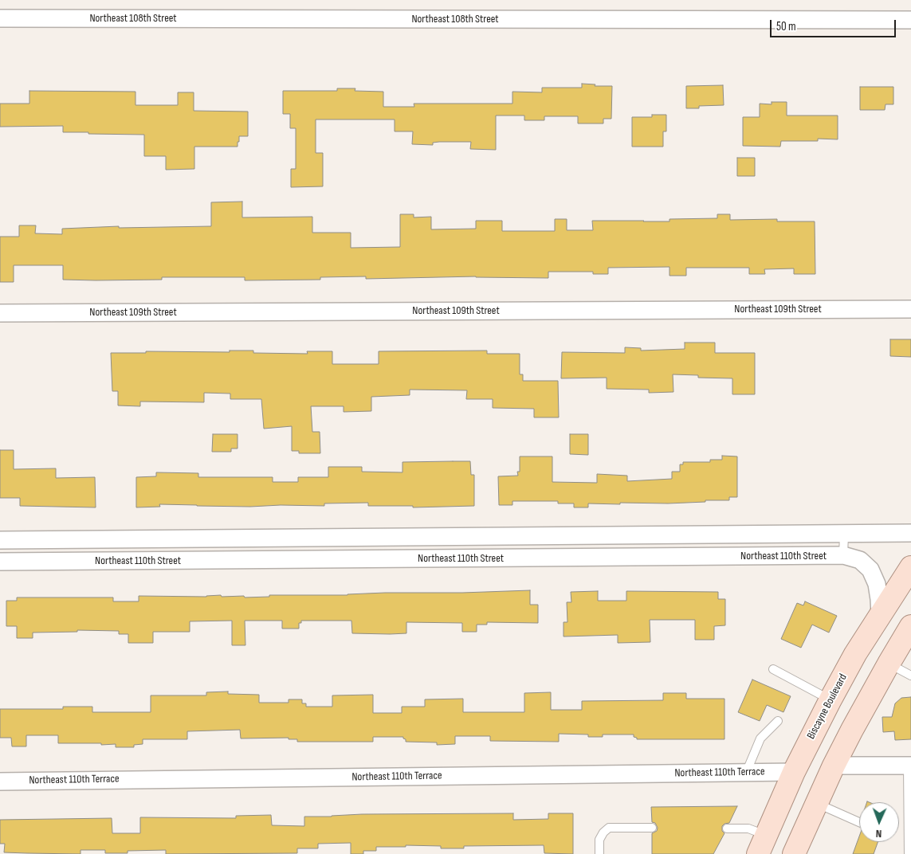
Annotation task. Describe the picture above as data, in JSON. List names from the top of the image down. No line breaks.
{"streets":{"main road":["Biscayne Boulevard"],"street":["Northeast 108th Street","Northeast 109th Street","Northeast 110th Street","Northeast 110th Terrace"]},"crossings":[["Northeast 110th Street","Biscayne Boulevard"],["Biscayne Boulevard","Northeast 110th Terrace"]],"scale_bar":"50 m","north":"bottom"}
